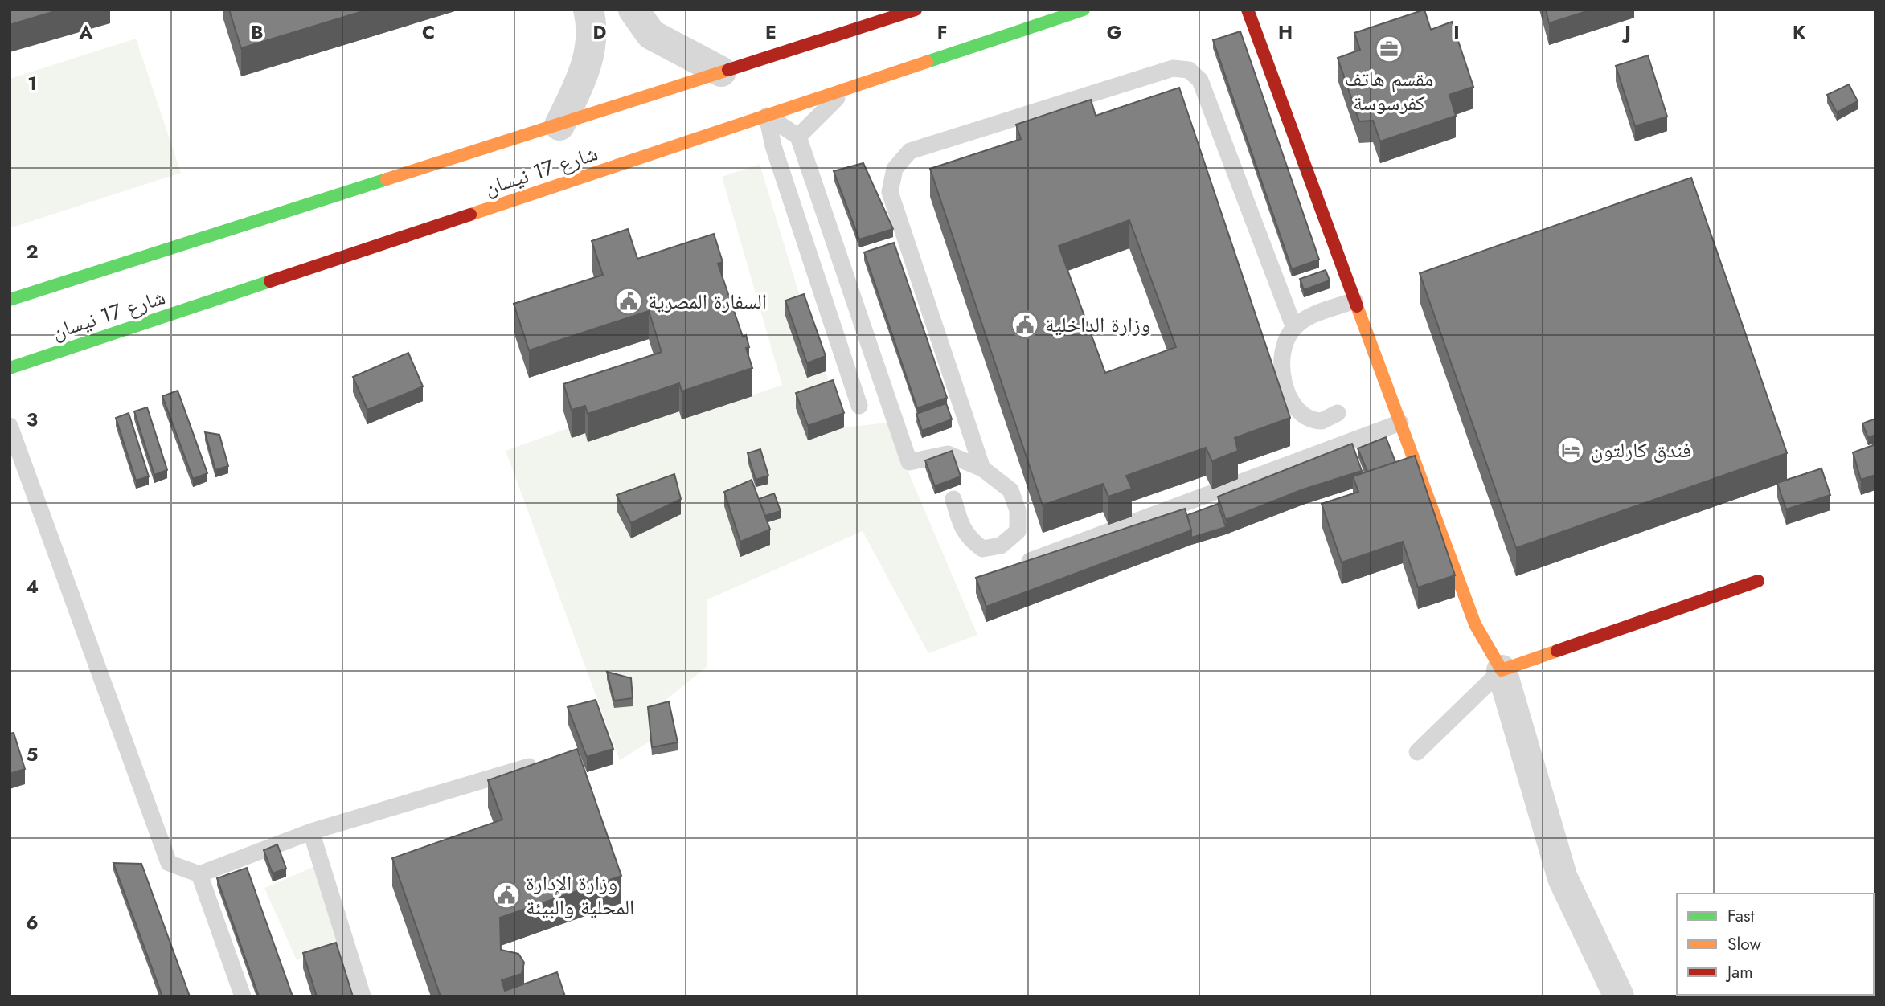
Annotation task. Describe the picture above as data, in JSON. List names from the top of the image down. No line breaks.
{"streets":{"main road":["شارع 17 نيسان"]},"places":{"office":["مقسم هاتف كفرسوسة"],"public building":["السفارة المصرية","وزارة الداخلية","وزارة الإدارة المحلية والبيئة"],"hotel":["فندق كارلتون"]},"legend":["Fast","Slow","Jam"],"grid":{"columns":["A","B","C","D","E","F","G","H","I","J","K"],"rows":["1","2","3","4","5","6"]}}
